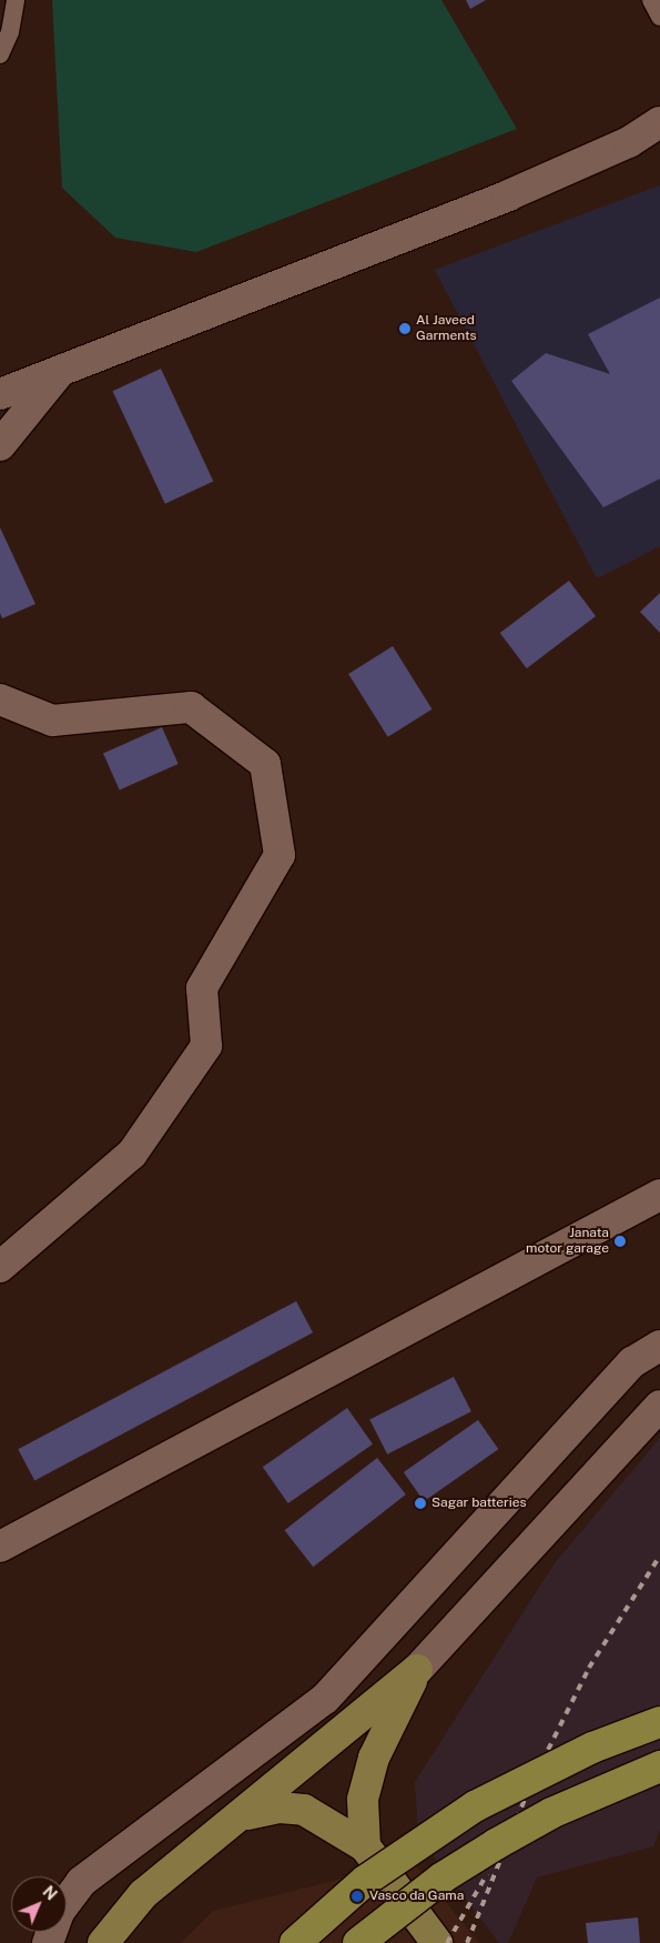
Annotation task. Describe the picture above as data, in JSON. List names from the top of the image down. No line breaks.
{"places":["Al Javeed Garments","Janata motor garage","Sagar batteries","Vasco da Gama"],"north":"top right"}
